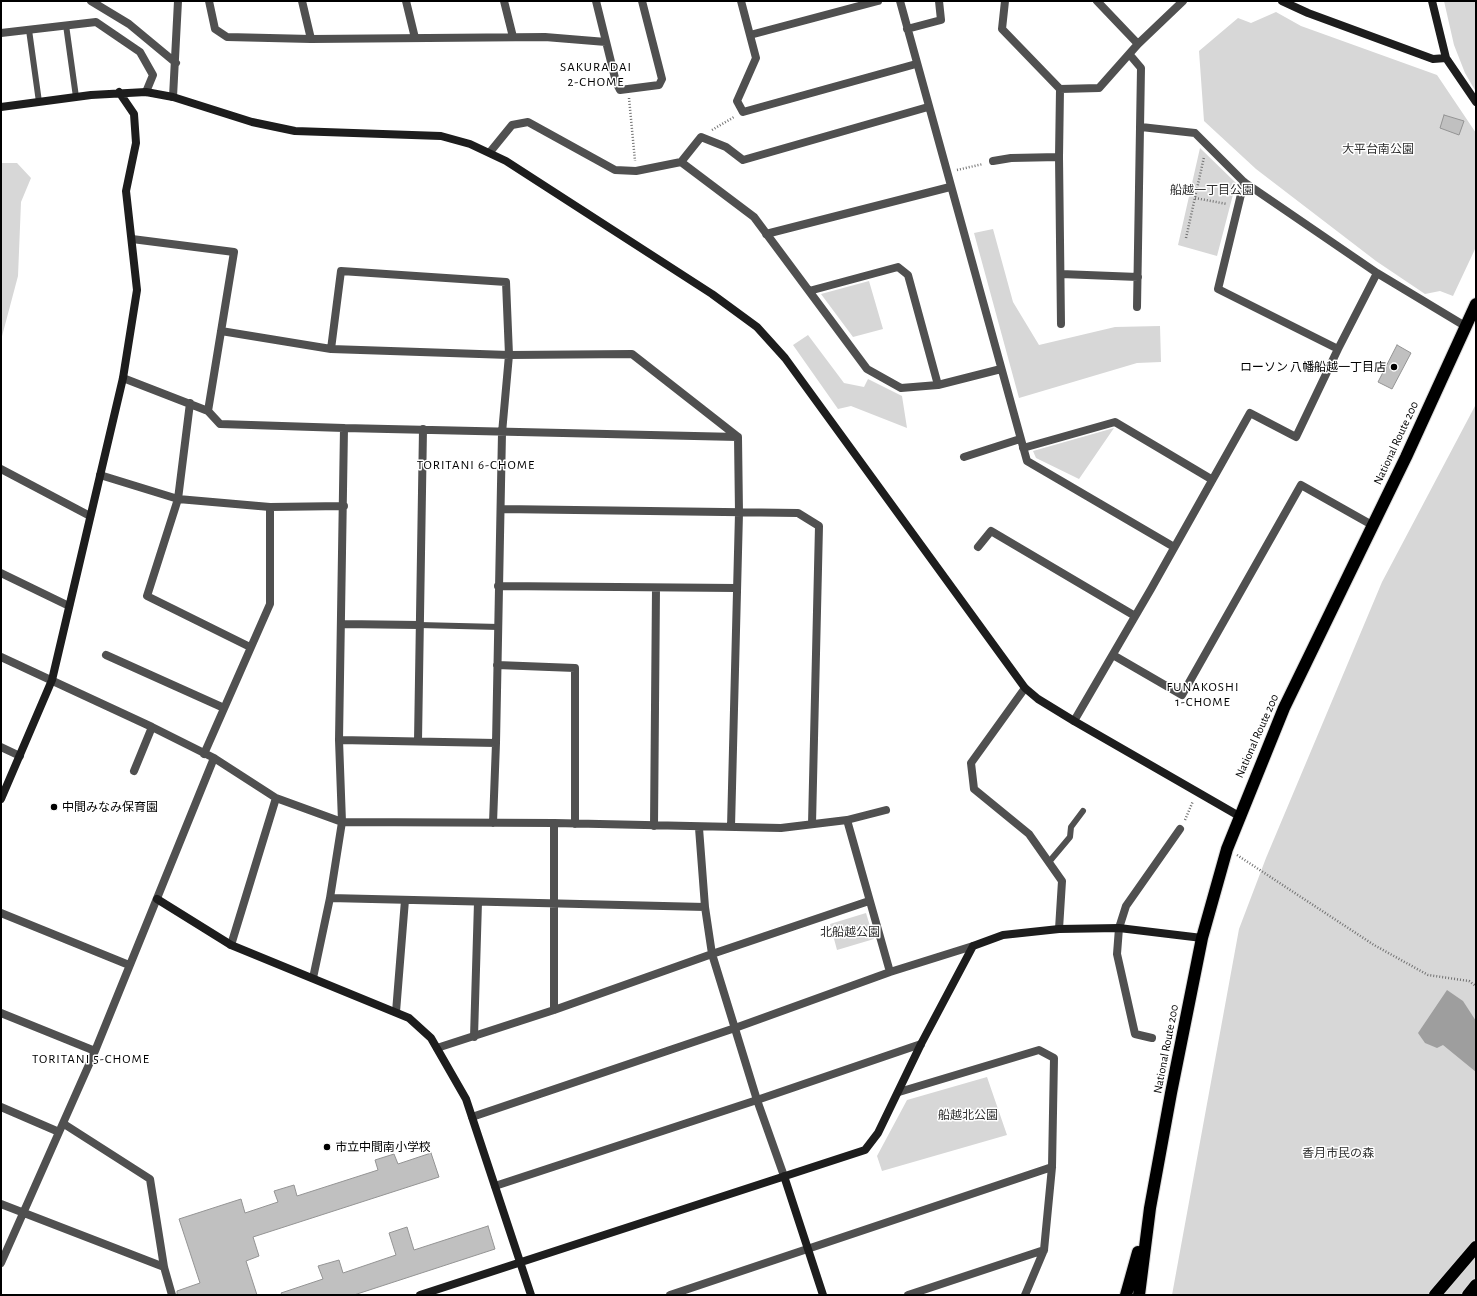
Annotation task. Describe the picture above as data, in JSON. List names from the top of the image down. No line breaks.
{"streets":{"highway":["National Route 200"]},"districts":["SAKURADAI 2-CHOME","TORITANI 6-CHOME","FUNAKOSHI 1-CHOME","TORITANI 5-CHOME"],"parks":["大平台南公園","船越一丁目公園","北船越公園","船越北公園","香月市民の森"],"places":["ローソン 八幡船越一丁目店","中間みなみ保育園","市立中間南小学校"]}
